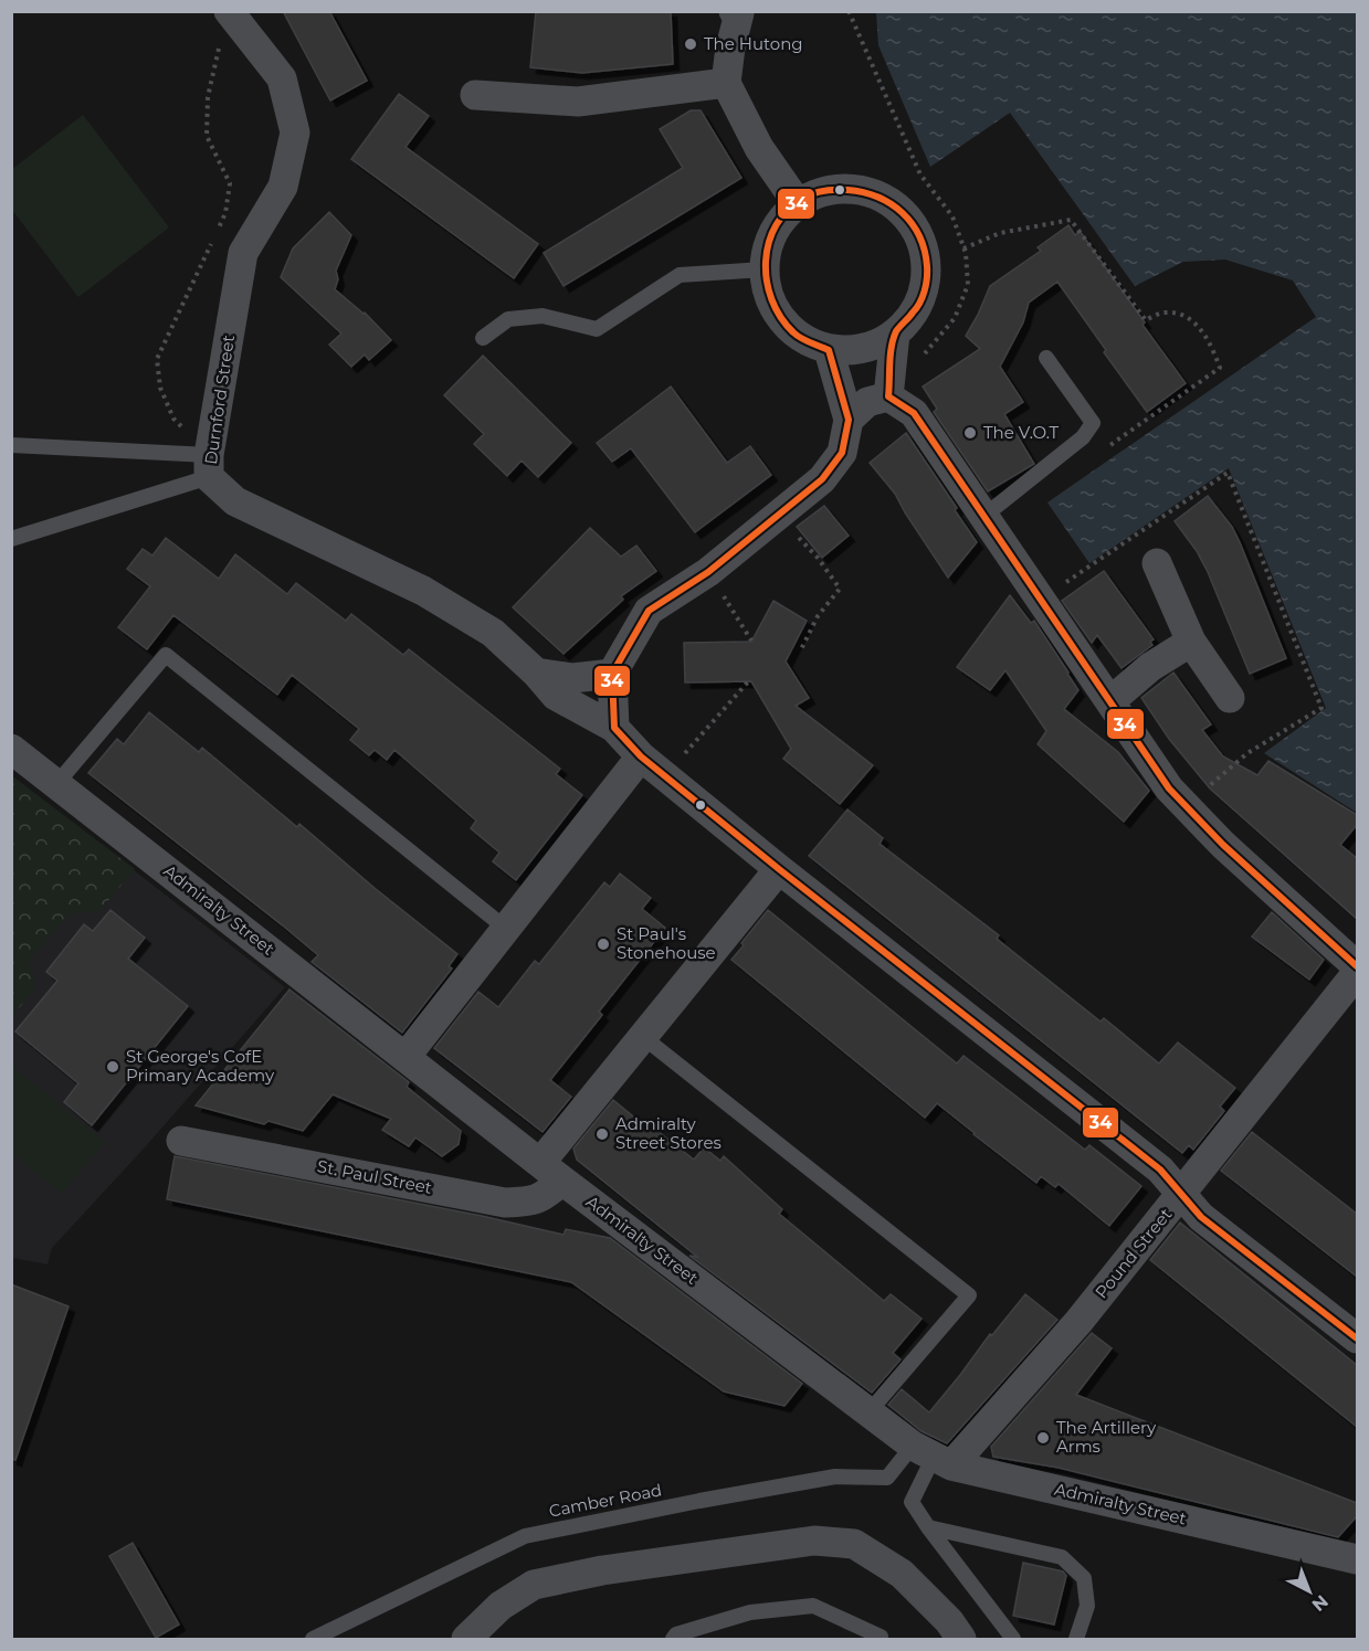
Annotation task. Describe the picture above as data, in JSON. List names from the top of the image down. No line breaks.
{"streets":{"street":["Durnford Street","Admiralty Street","St. Paul Street","Pound Street"],"lane":["Camber Road"]},"crossings":[["Durnford Street","St. Paul Street"],["Durnford Street","Pound Street"],["Admiralty Street","St. Paul Street"],["Admiralty Street","Pound Street"],["Admiralty Street","Camber Road"],["Pound Street","Camber Road"]],"places":["The Hutong","The V.O.T","St Paul's Stonehouse","St George's CofE Primary Academy","Admiralty Street Stores","The Artillery Arms"],"lines":["transit line 34"],"north":"bottom right"}
